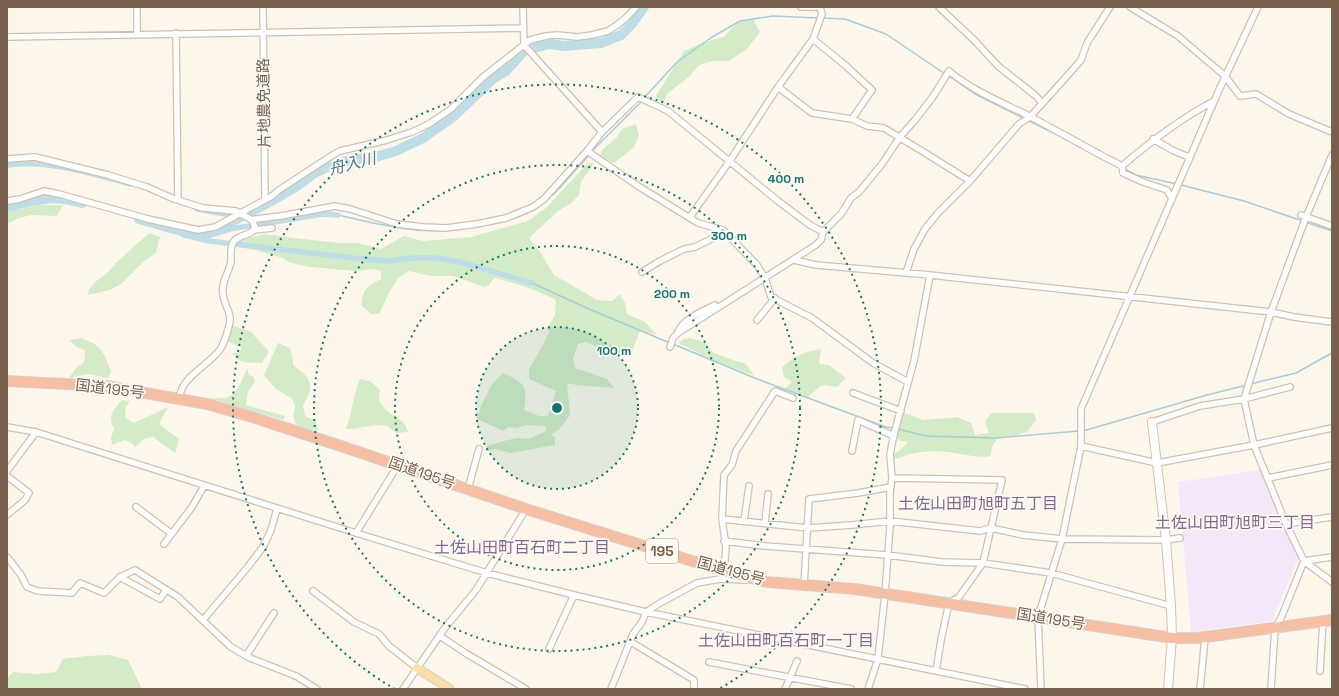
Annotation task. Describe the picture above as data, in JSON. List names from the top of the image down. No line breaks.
{"streets":{"highway":["国道195号","195"],"street":["片地農免道路"]},"districts":["土佐山田町旭町五丁目","土佐山田町旭町三丁目","土佐山田町百石町二丁目","土佐山田町百石町一丁目"],"water":["舟入川"],"rings":["400 m","300 m","200 m","100 m"]}
